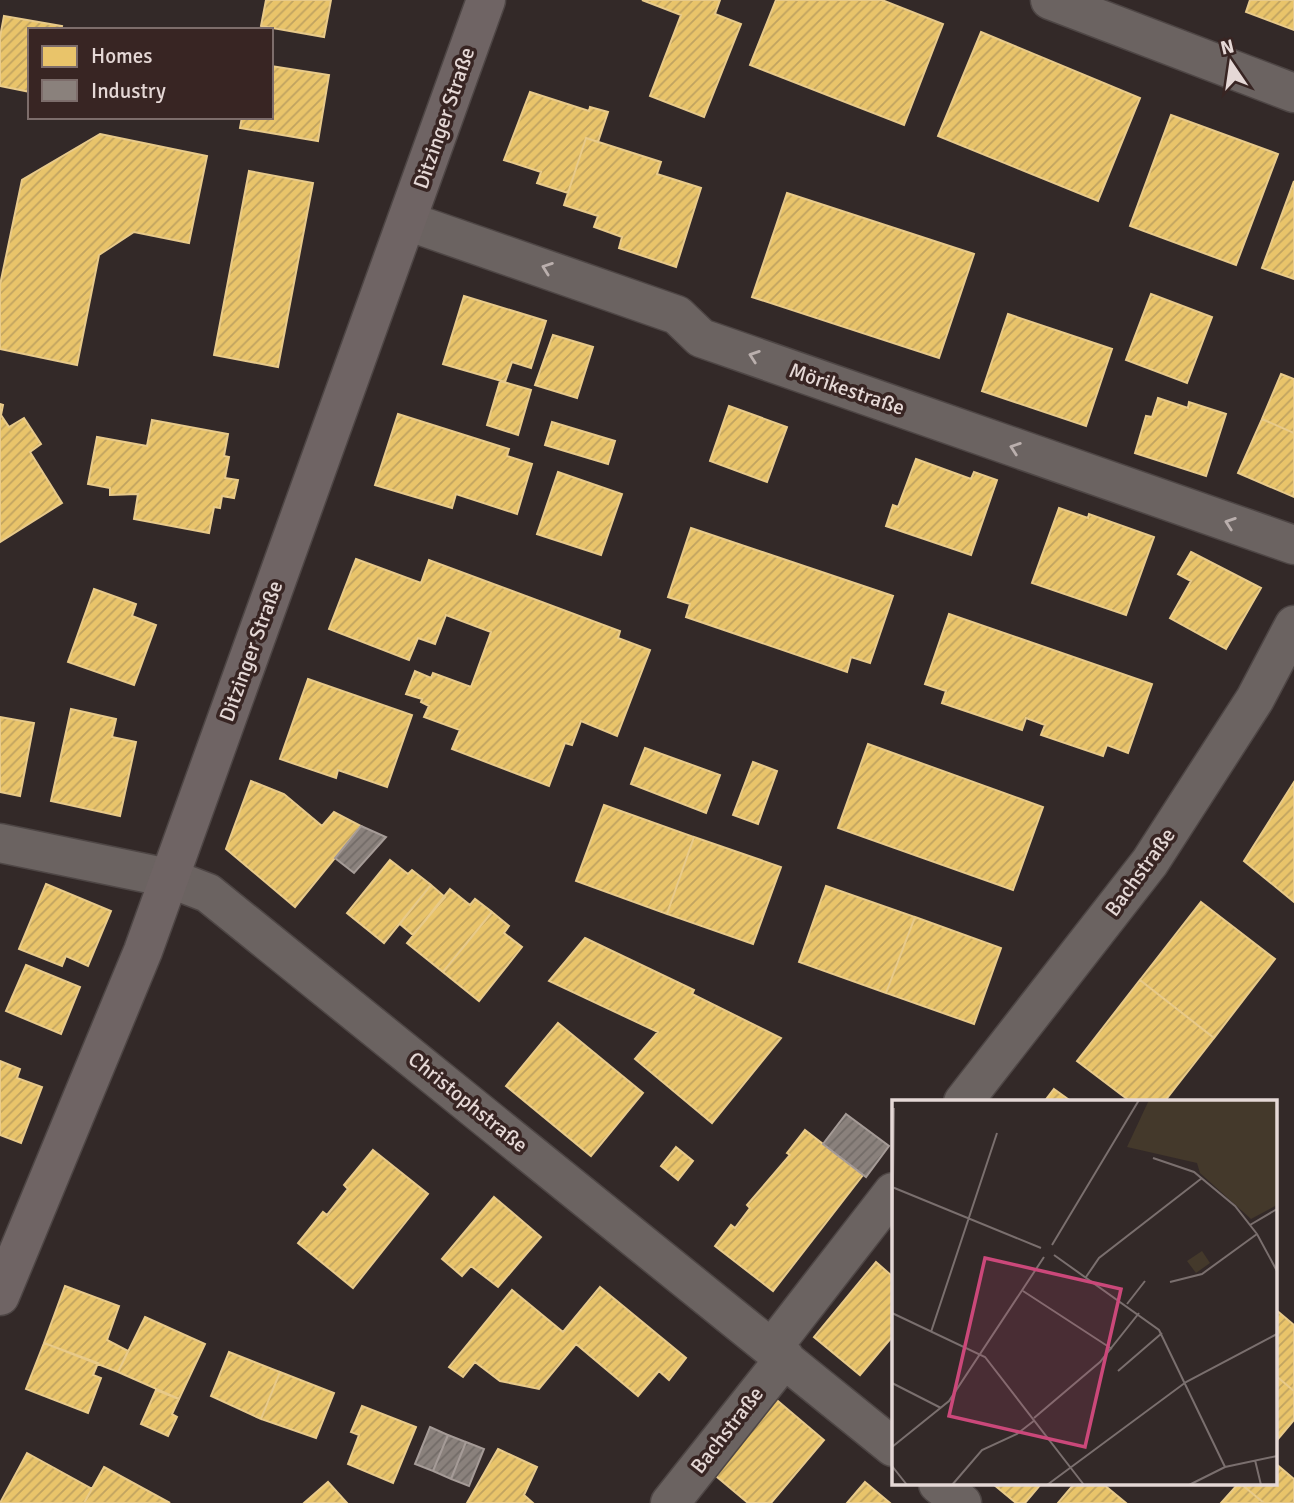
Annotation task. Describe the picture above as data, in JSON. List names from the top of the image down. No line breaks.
{"streets":{"main road":["Ditzinger Straße"],"street":["Mörikestraße","Bachstraße","Christophstraße"]},"crossings":[["Ditzinger Straße","Mörikestraße"],["Ditzinger Straße","Christophstraße"],["Bachstraße","Christophstraße"]],"one_way":["Mörikestraße"],"legend":["Homes","Industry"],"north":"top"}
